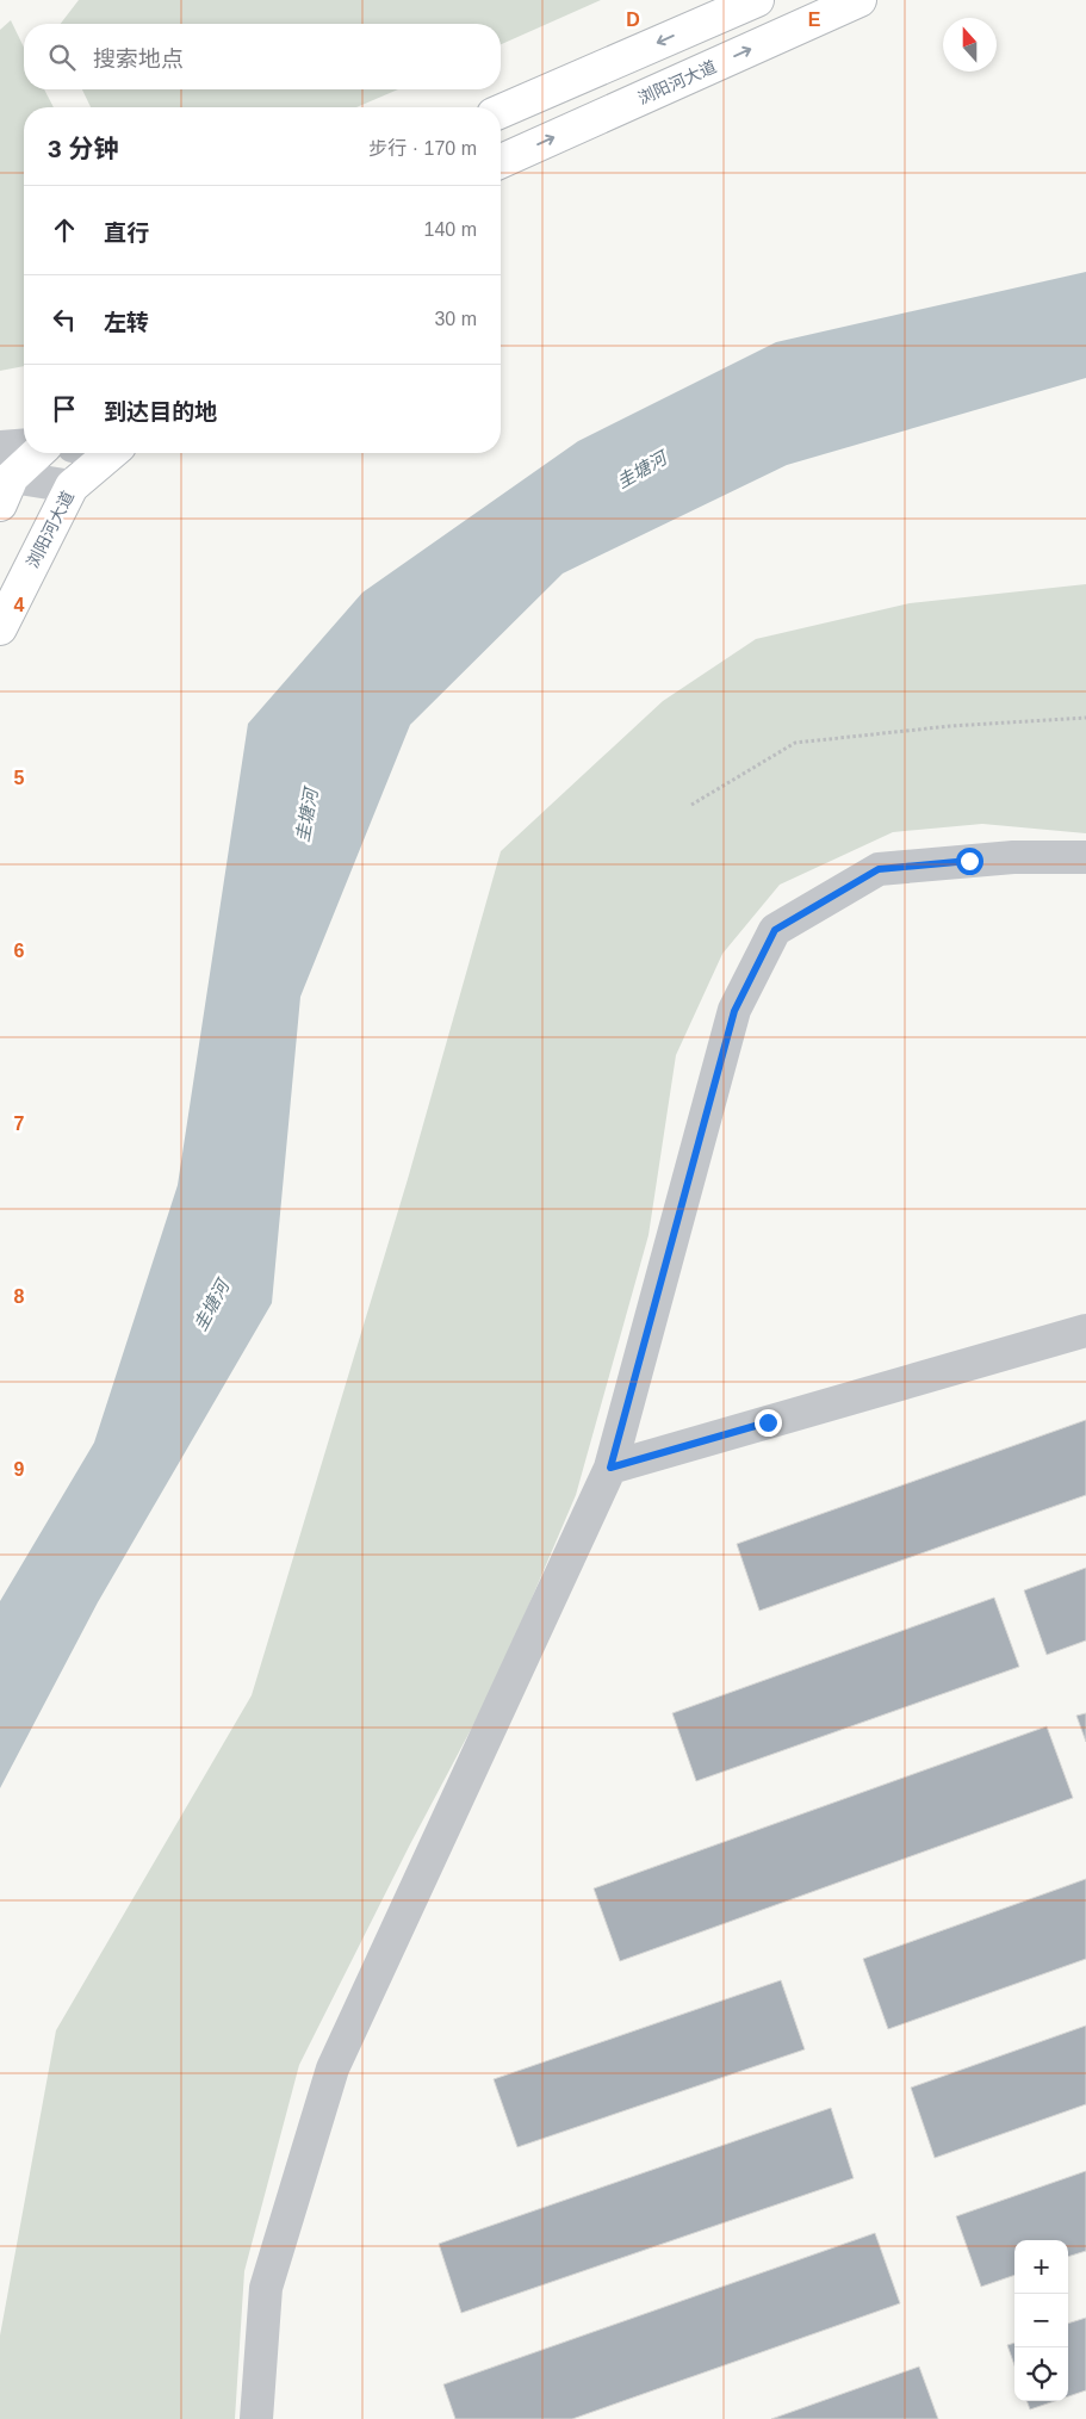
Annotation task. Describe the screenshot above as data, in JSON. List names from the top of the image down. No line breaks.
{"streets":{"main road":["浏阳河大道"]},"water":["圭塘河"],"north":"top","page":{"search":"搜索地点","heading":["3 分钟","步行 · 170 m"],"list":[["直行","140 m"],["左转","30 m"],"到达目的地"],"map_buttons":["+","−"]},"grid":{"columns":["D","E"],"rows":["4","5","6","7","8","9"]}}
